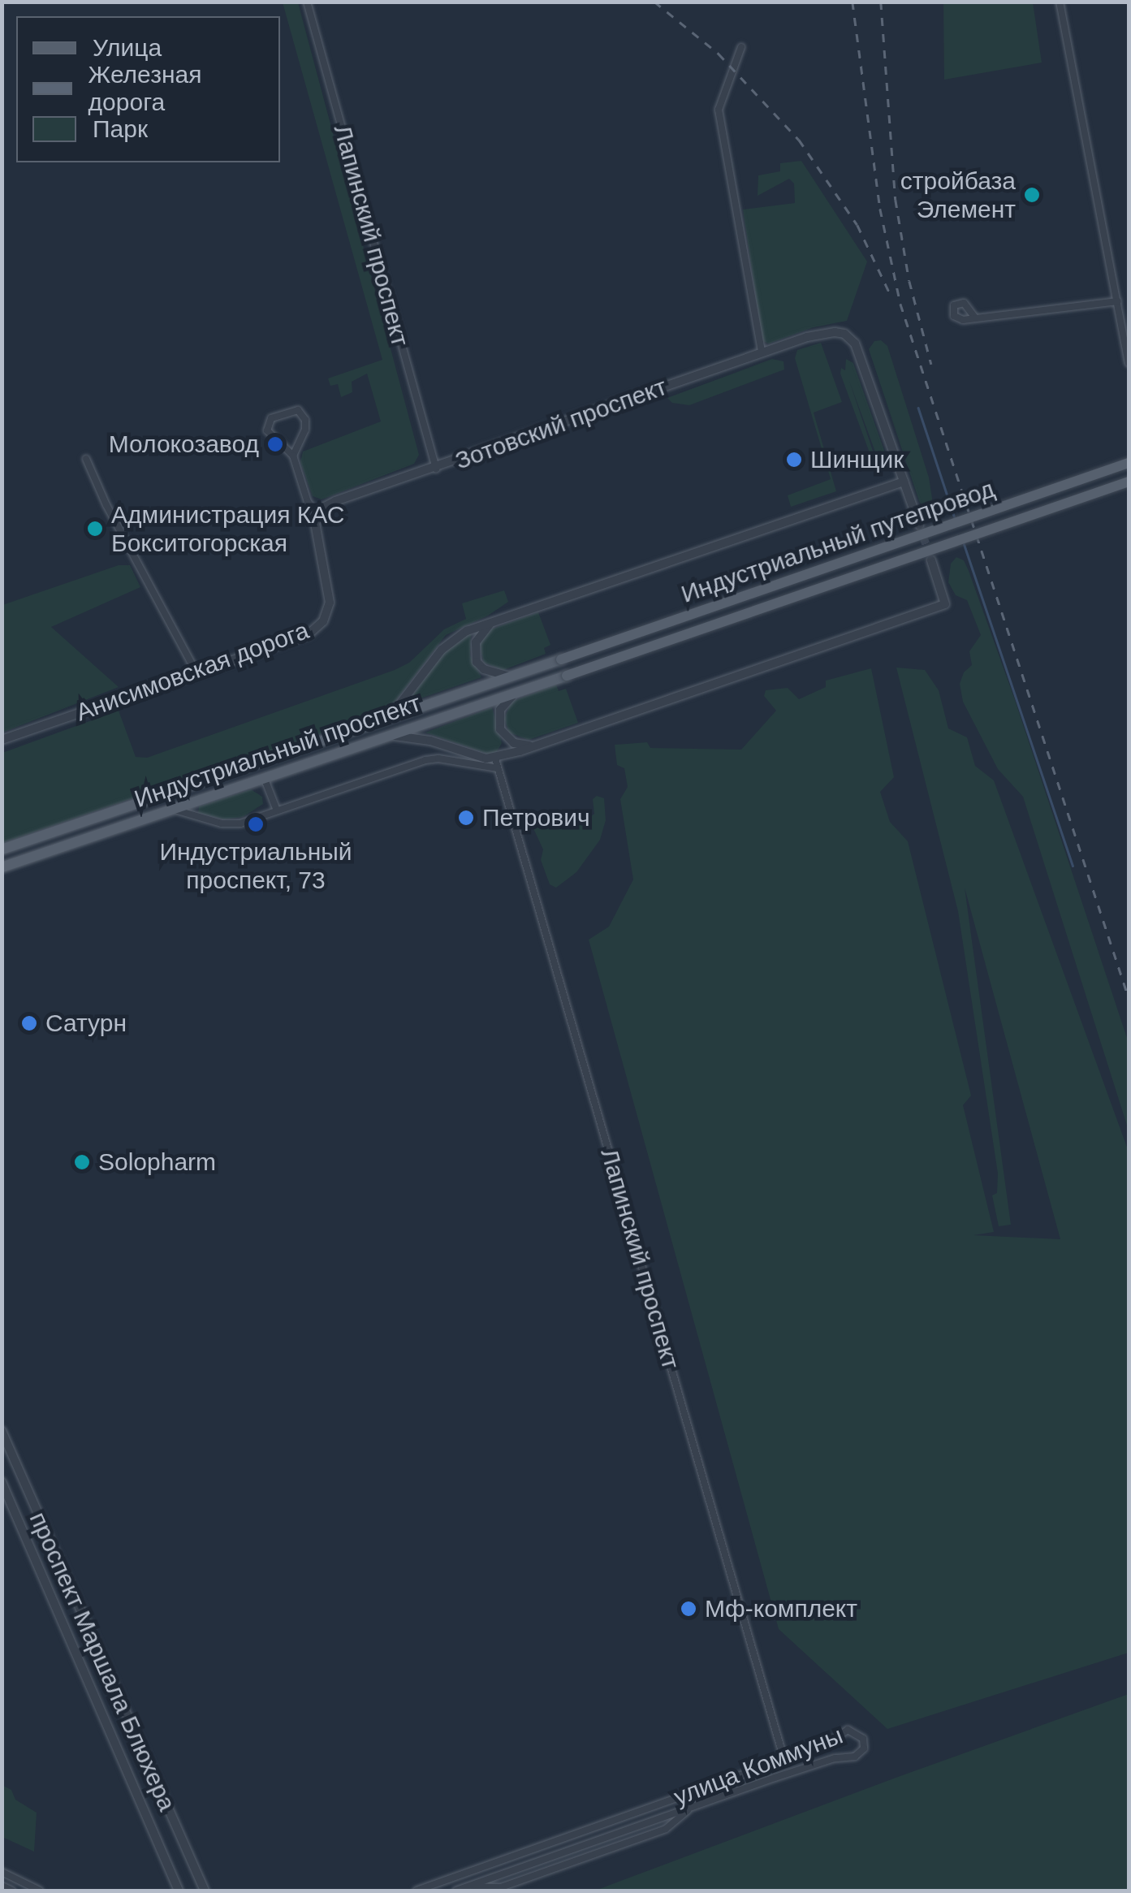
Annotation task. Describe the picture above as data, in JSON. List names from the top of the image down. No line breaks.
{"streets":{"main road":["Индустриальный путепровод","Индустриальный проспект"],"street":["Лапинский проспект","Зотовский проспект","Анисимовская дорога","проспект Маршала Блюхера","улица Коммуны"]},"crossings":[["Лапинский проспект","Зотовский проспект"],["Лапинский проспект","улица Коммуны"],["Зотовский проспект","Анисимовская дорога"],["Индустриальный путепровод","Индустриальный проспект"]],"places":["стройбаза Элемент","Молокозавод","Шинщик","Администрация КАС Бокситогорская","Петрович","Индустриальный проспект, 73","Сатурн","Solopharm","Мф-комплект"],"legend":["Улица","Железная дорога","Парк"]}
